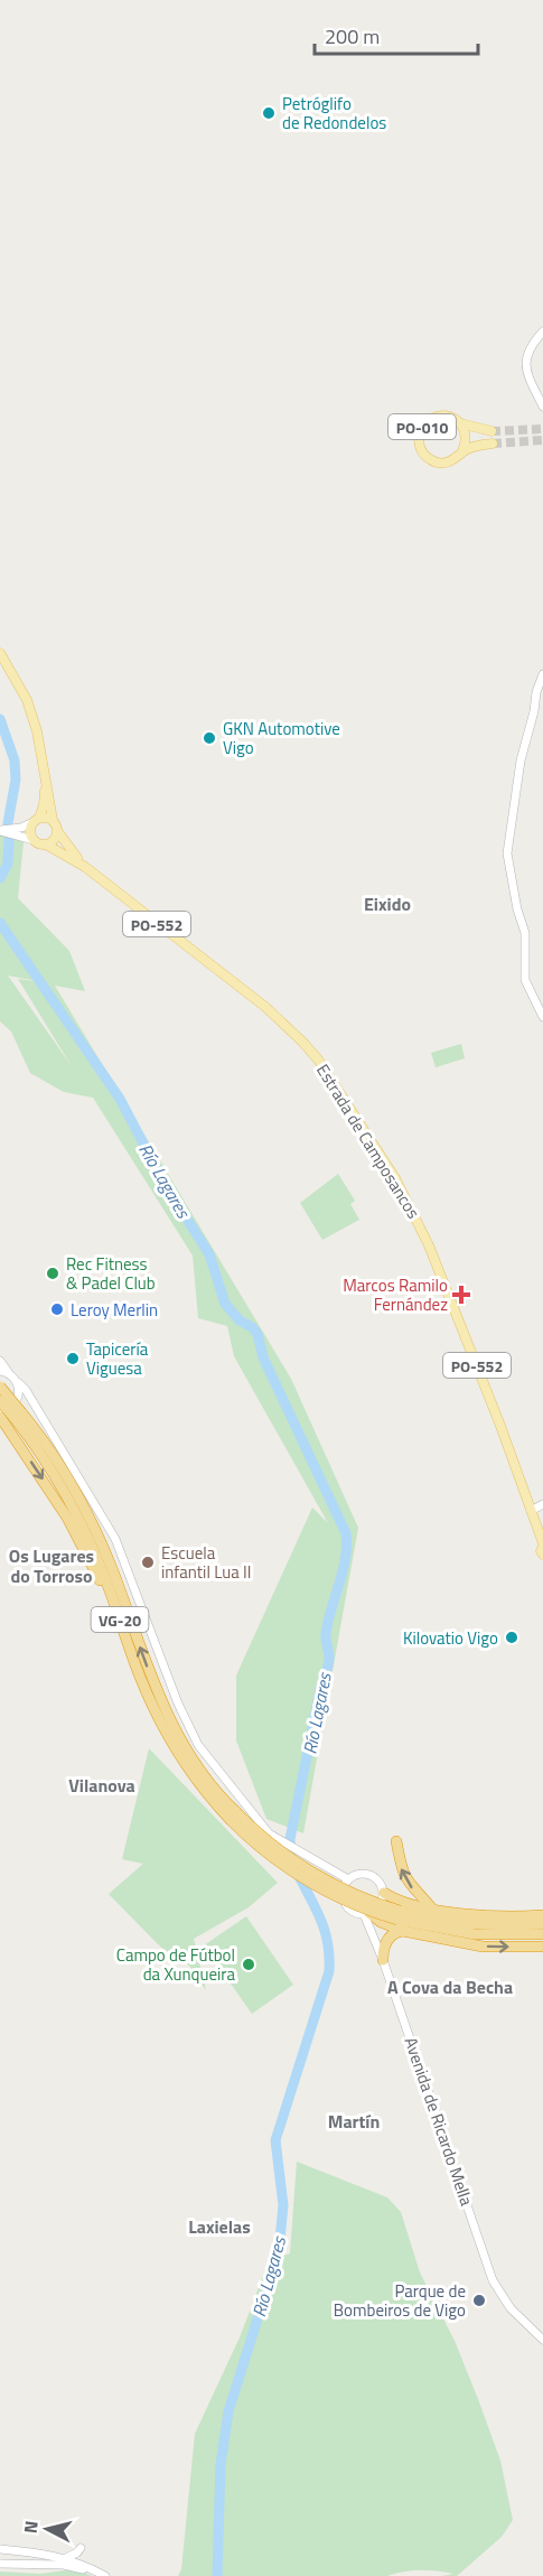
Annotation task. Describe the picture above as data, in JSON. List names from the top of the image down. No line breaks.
{"streets":{"highway":["VG-20"],"main road":["PO-010","PO-552","Estrada de Camposancos","Avenida de Ricardo Mella"]},"districts":["Eixido","Os Lugares do Torroso","Vilanova","A Cova da Becha","Martín","Laxielas"],"water":["Río Lagares"],"places":{"other":["Petróglifo de Redondelos","GKN Automotive Vigo","Rec Fitness & Padel Club","Leroy Merlin","Tapicería Viguesa","Escuela infantil Lua II","Kilovatio Vigo","Campo de Fútbol da Xunqueira","Parque de Bombeiros de Vigo"],"health":["Marcos Ramilo Fernández"]},"scale_bar":"200 m","north":"left"}
